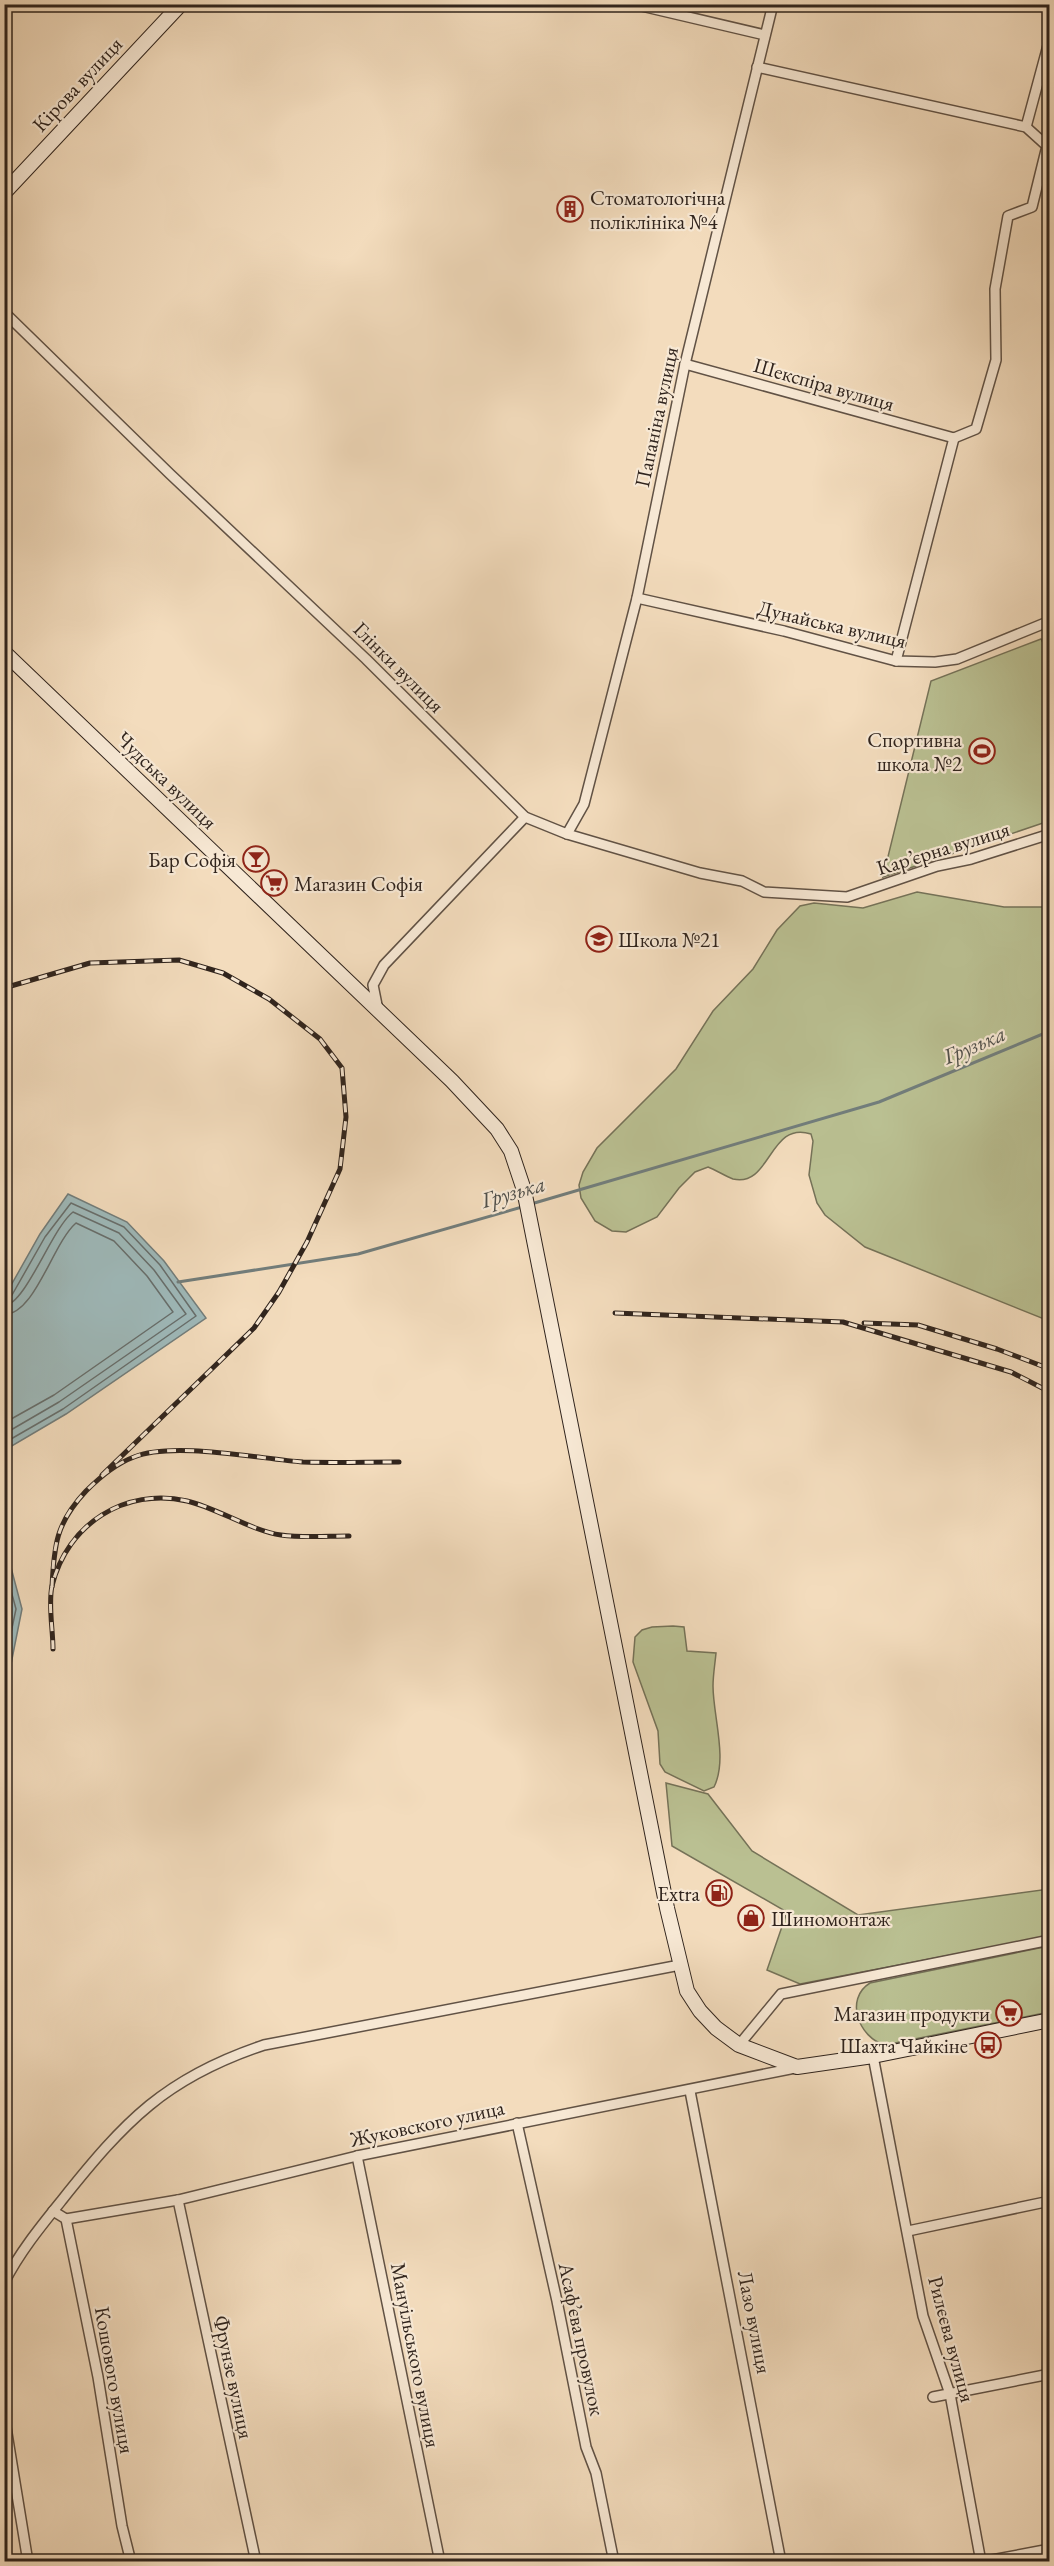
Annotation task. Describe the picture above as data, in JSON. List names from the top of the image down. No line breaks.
{"streets":{"street":["Кірова вулиця","Шекспіра вулиця","Папаніна вулиця","Дунайська вулиця","Глінки вулиця","Чудська вулиця","Кар’єрна вулиця","Жуковского улица","Лазо вулиця","Асаф’єва провулок","Рилєєва вулиця","Мануільського вулиця","Фрунзе вулиця","Кошового вулиця"]},"crossings":[["Шекспіра вулиця","Папаніна вулиця"],["Папаніна вулиця","Дунайська вулиця"],["Папаніна вулиця","Глінки вулиця"],["Глінки вулиця","Кар’єрна вулиця"],["Чудська вулиця","Жуковского улица"],["Жуковского улица","Лазо вулиця"],["Жуковского улица","Асаф’єва провулок"],["Жуковского улица","Мануільського вулиця"],["Жуковского улица","Фрунзе вулиця"],["Жуковского улица","Кошового вулиця"]],"water":["Грузька"],"places":{"building":["Стоматологічна поліклініка №4"],"sports":["Спортивна школа №2"],"bar":["Бар Софія"],"supermarket":["Магазин Софія","Магазин продукти"],"school or university":["Школа №21"],"fuel station":["Extra"],"shop":["Шиномонтаж"],"bus stop":["Шахта Чайкіне"]}}
